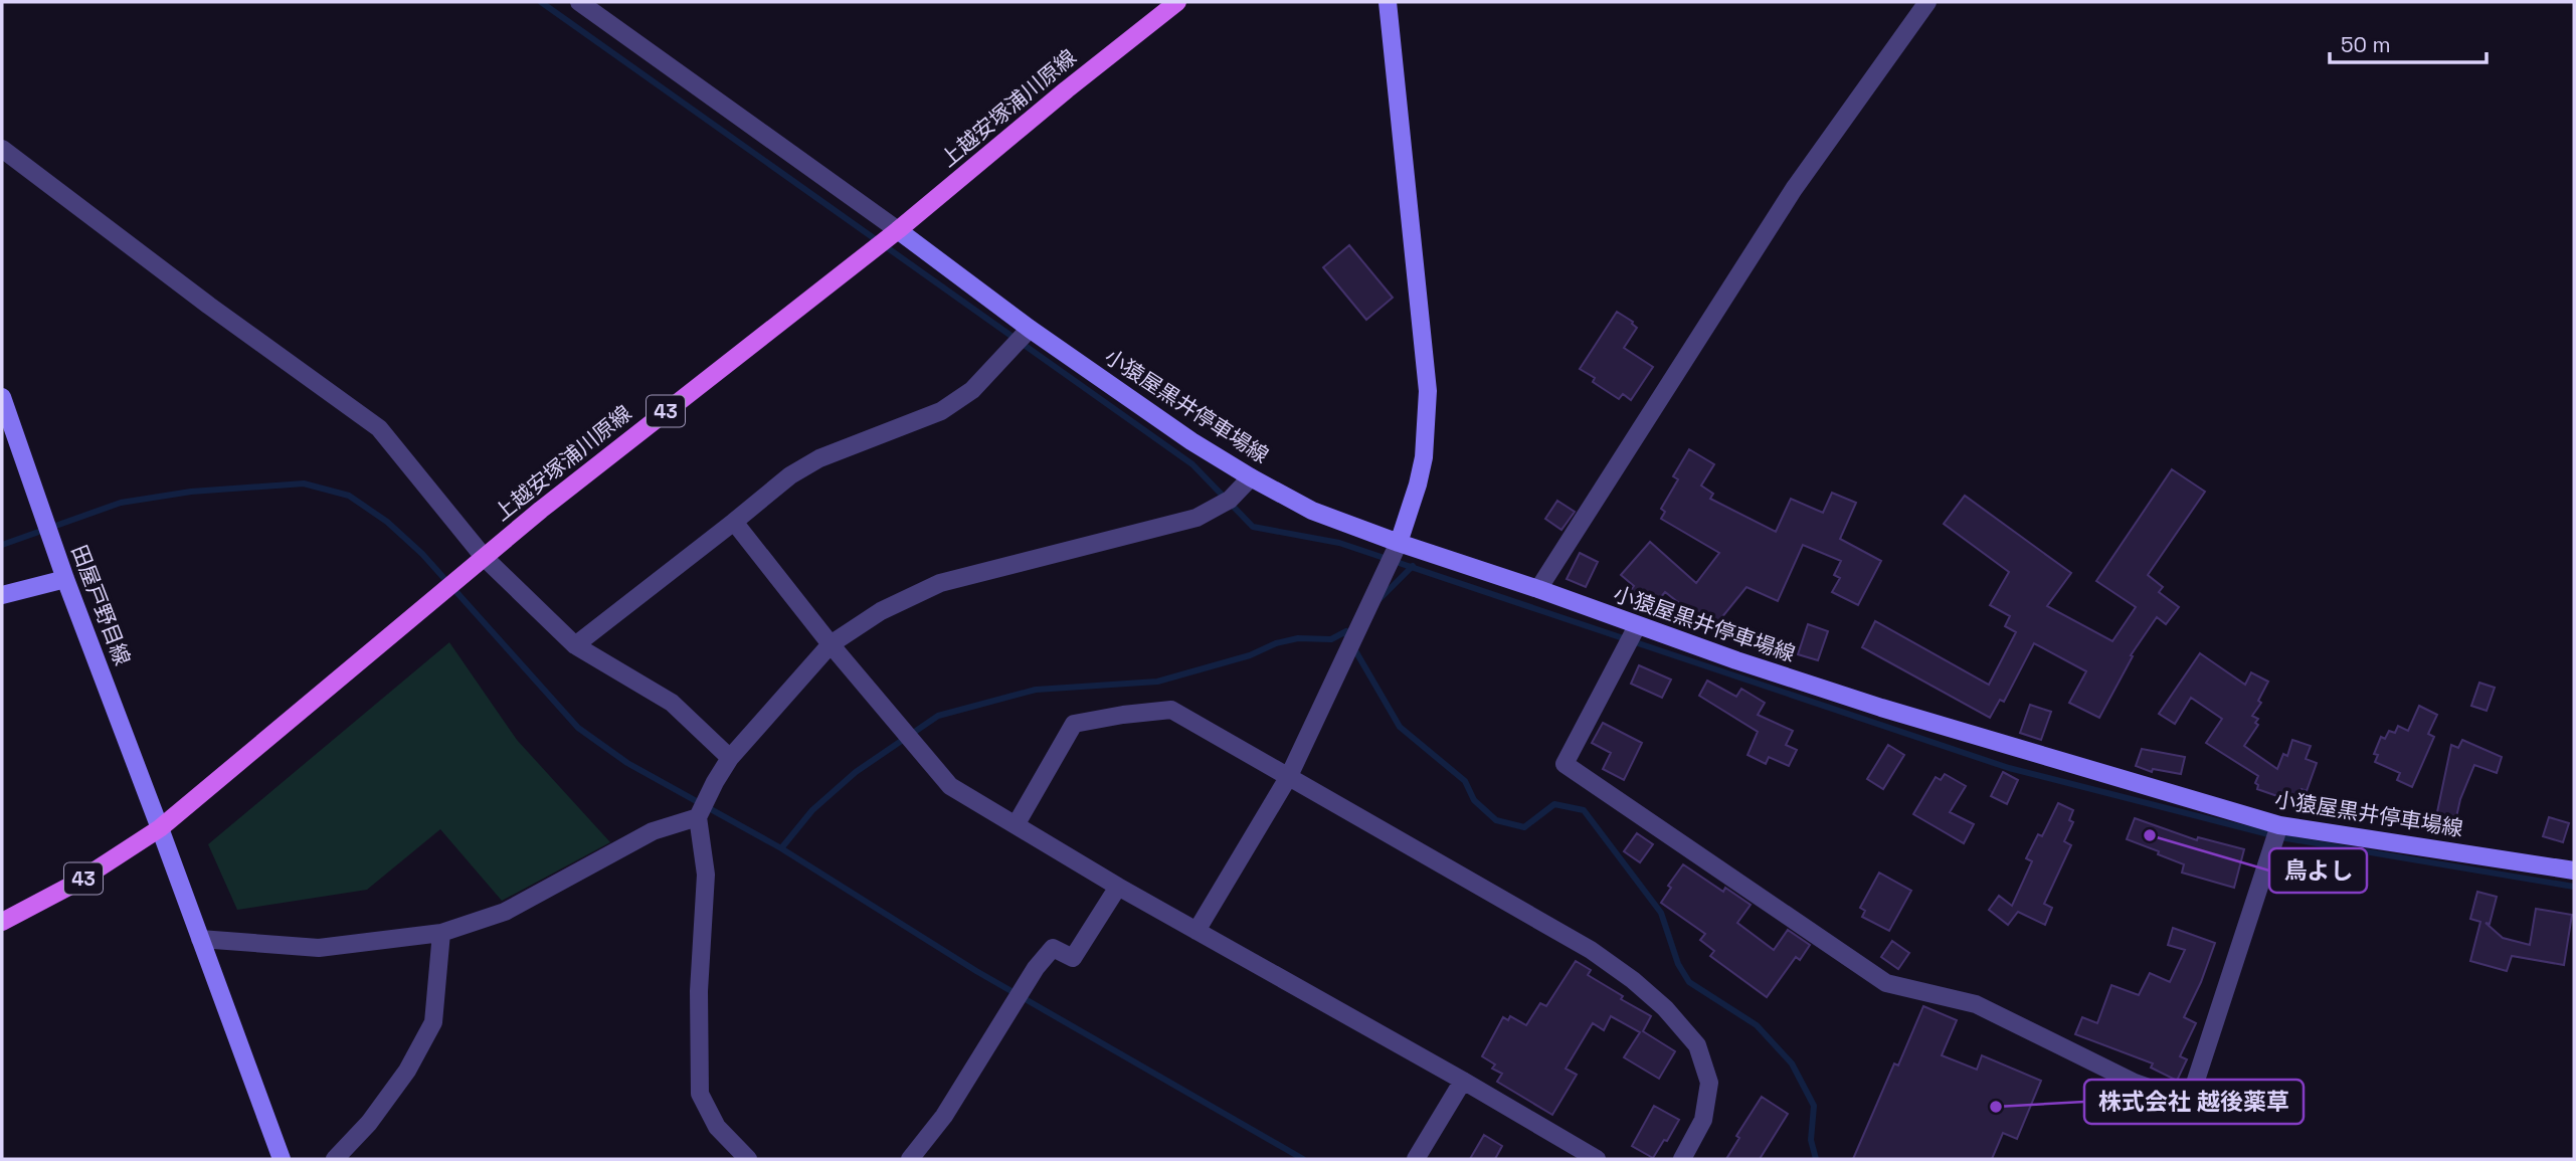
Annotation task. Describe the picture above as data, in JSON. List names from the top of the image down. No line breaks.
{"streets":{"main road":["上越安塚浦川原線","小猿屋黒井停車場線","43","田屋戸野目線"]},"crossings":[["上越安塚浦川原線","小猿屋黒井停車場線"],["上越安塚浦川原線","田屋戸野目線"]],"places":["鳥よし","株式会社 越後薬草"],"scale_bar":"50 m"}
